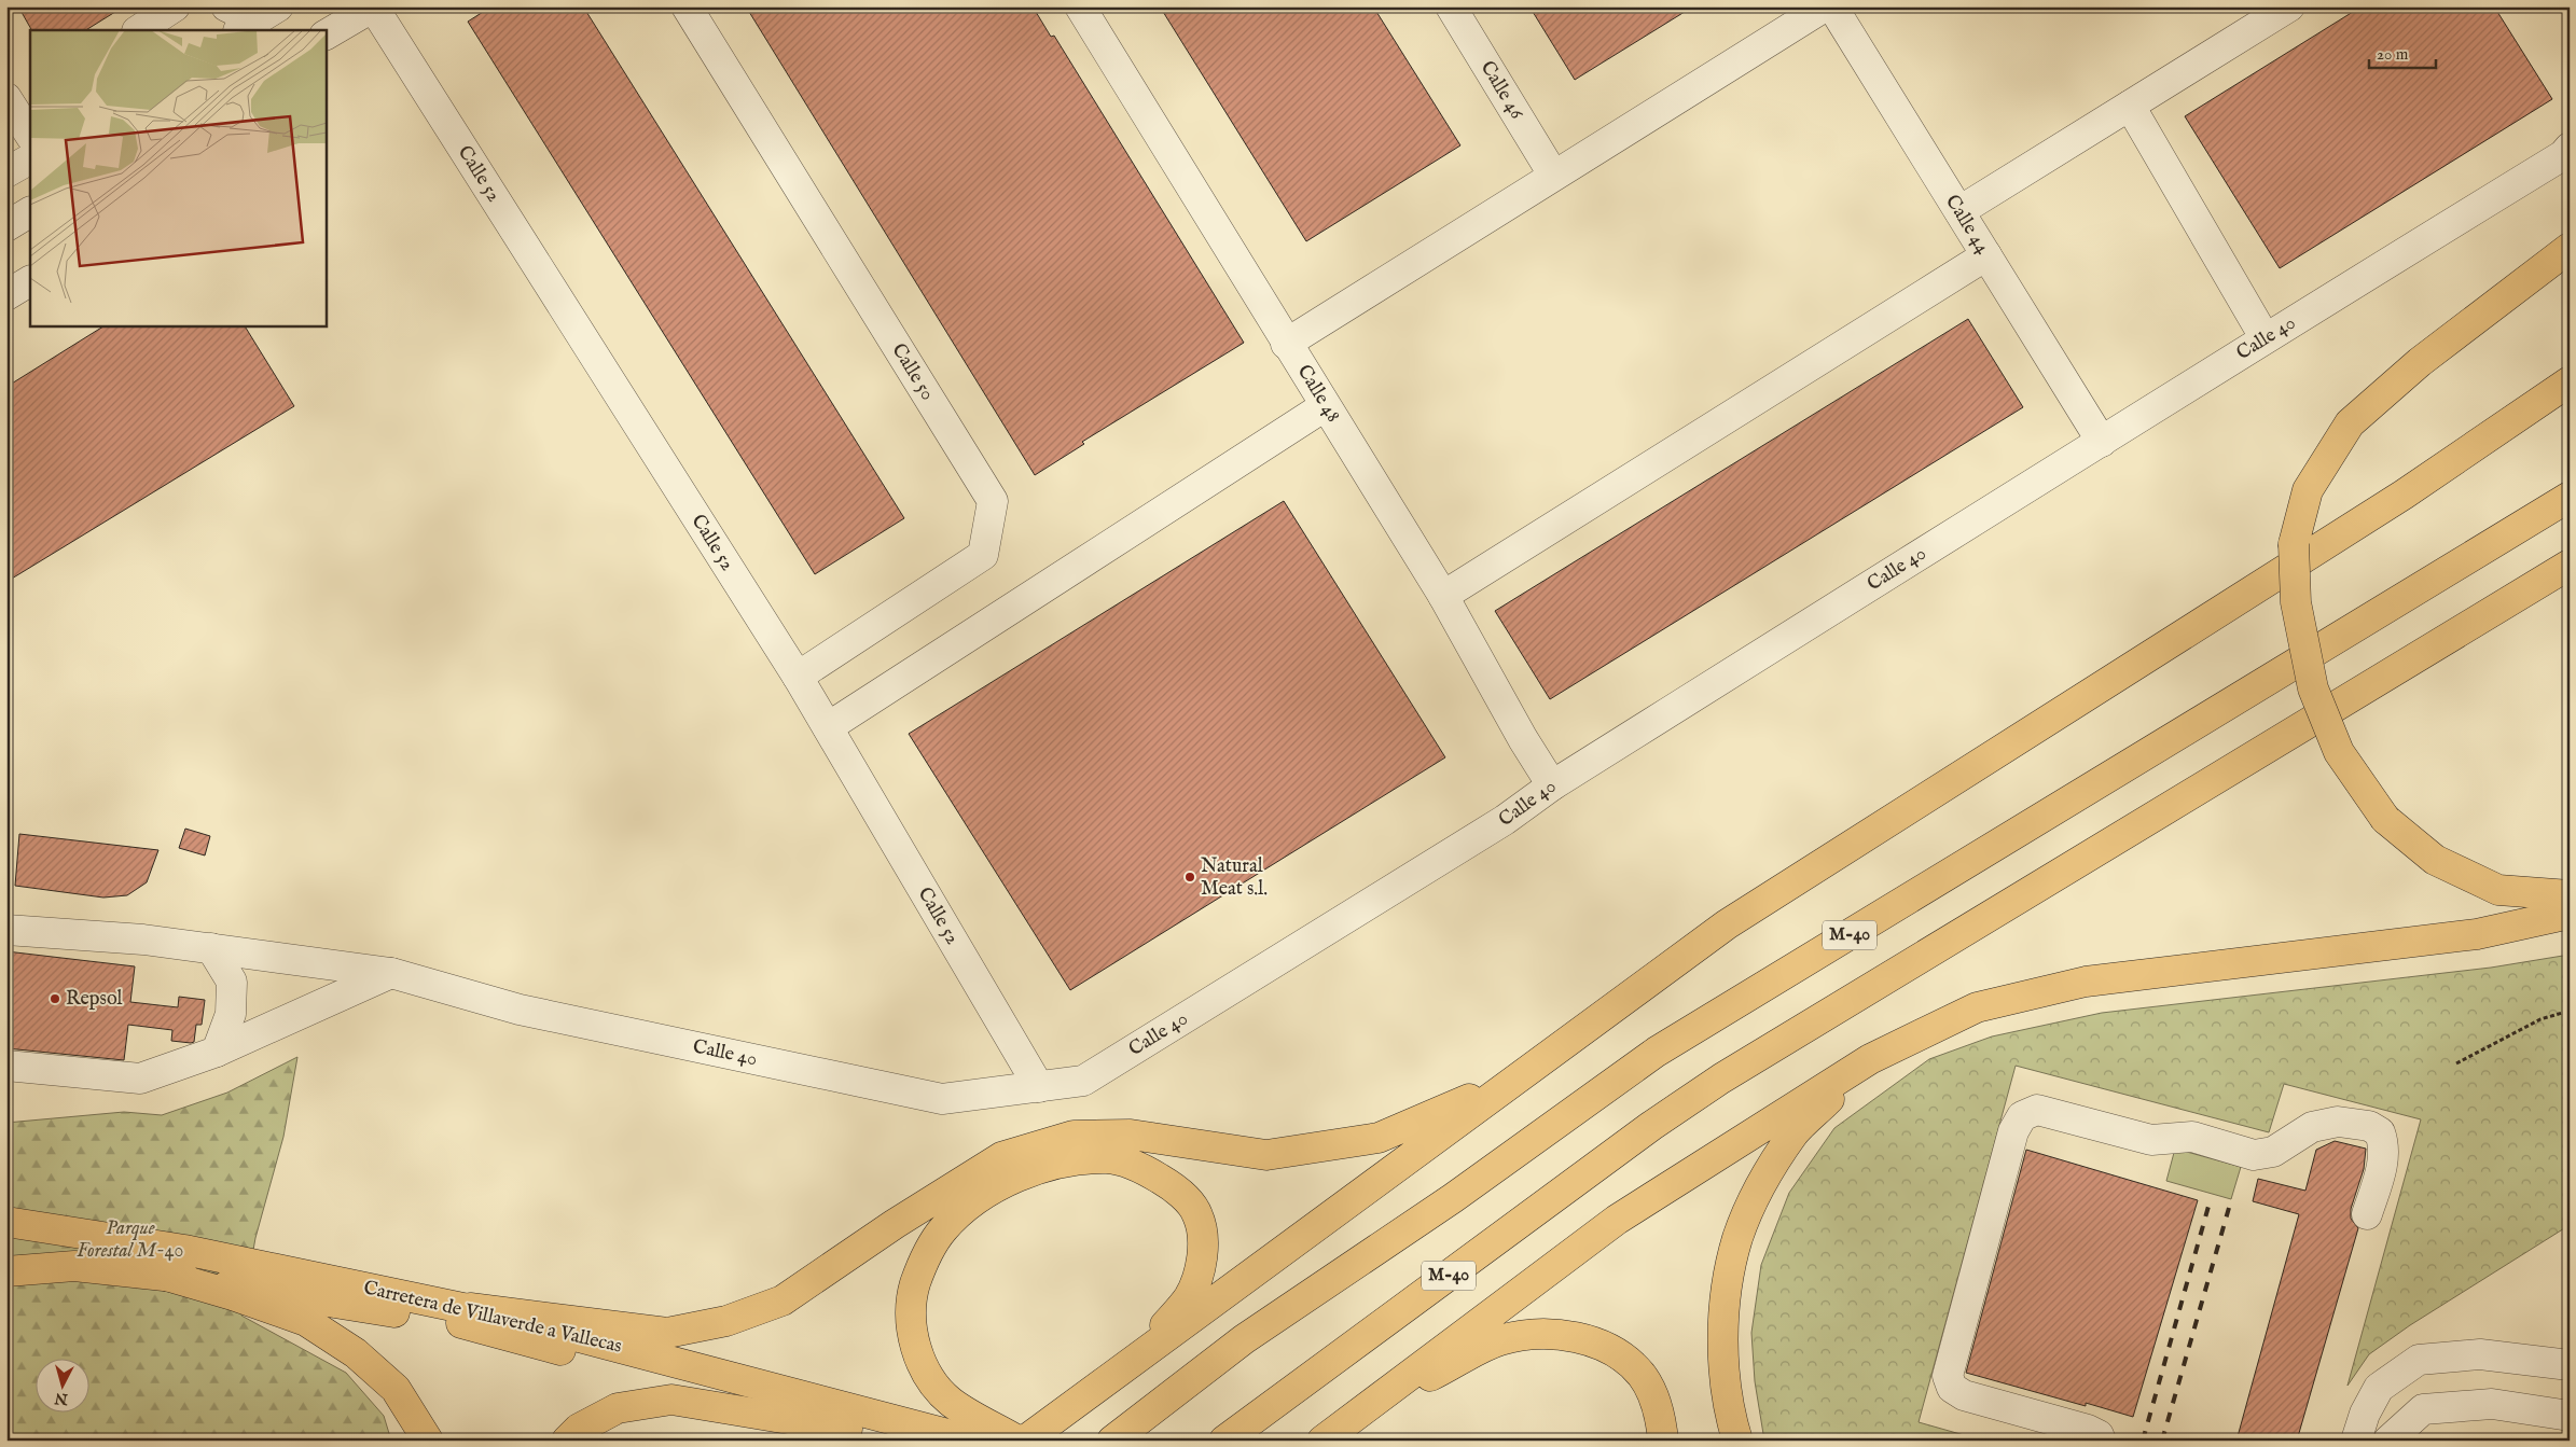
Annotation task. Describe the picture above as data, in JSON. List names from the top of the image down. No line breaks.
{"streets":{"main road":["M-40","Carretera de Villaverde a Vallecas"],"street":["Calle 46","Calle 52","Calle 44","Calle 40","Calle 50","Calle 48"]},"crossings":[["Calle 52","Calle 40"],["Calle 52","Calle 50"],["Calle 44","Calle 40"],["Calle 40","Calle 48"]],"parks":["Parque Forestal M-40"],"places":["Natural Meat s.l.","Repsol"],"scale_bar":"20 m","north":"bottom"}
